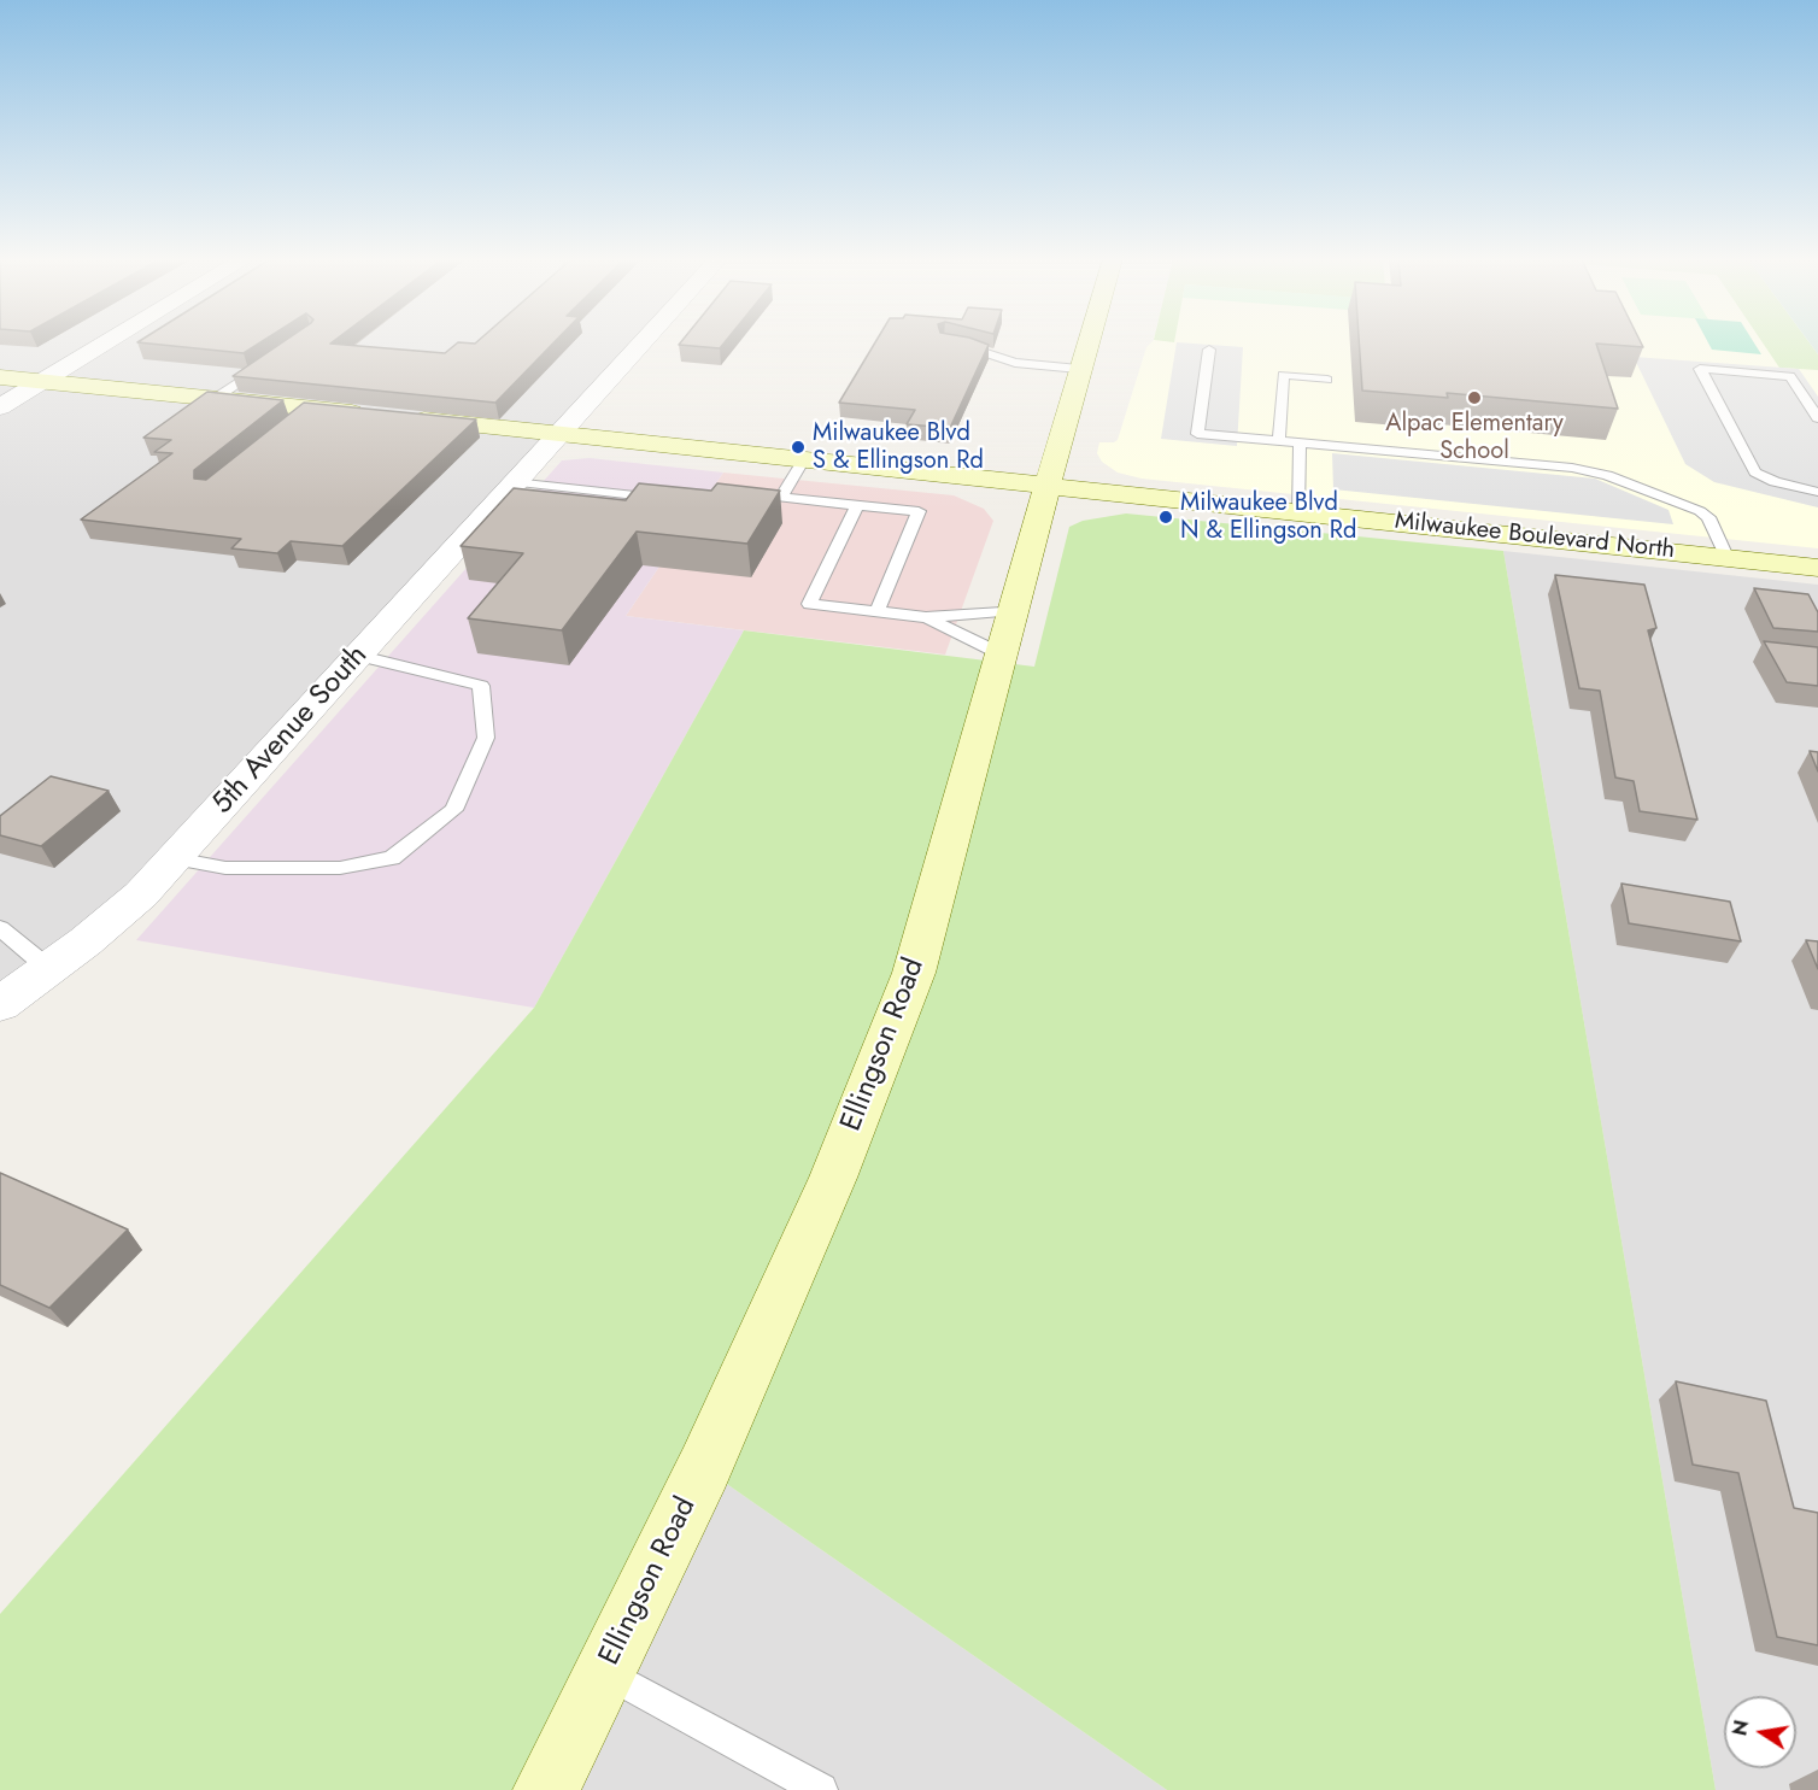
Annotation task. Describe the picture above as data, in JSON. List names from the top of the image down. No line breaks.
{"streets":{"street":["Milwaukee Boulevard North","5th Avenue South","Ellingson Road"]},"crossings":[["Milwaukee Boulevard North","5th Avenue South"],["Milwaukee Boulevard North","Ellingson Road"]],"places":["Alpac Elementary School","Milwaukee Blvd S & Ellingson Rd","Milwaukee Blvd N & Ellingson Rd"],"north":"left"}
